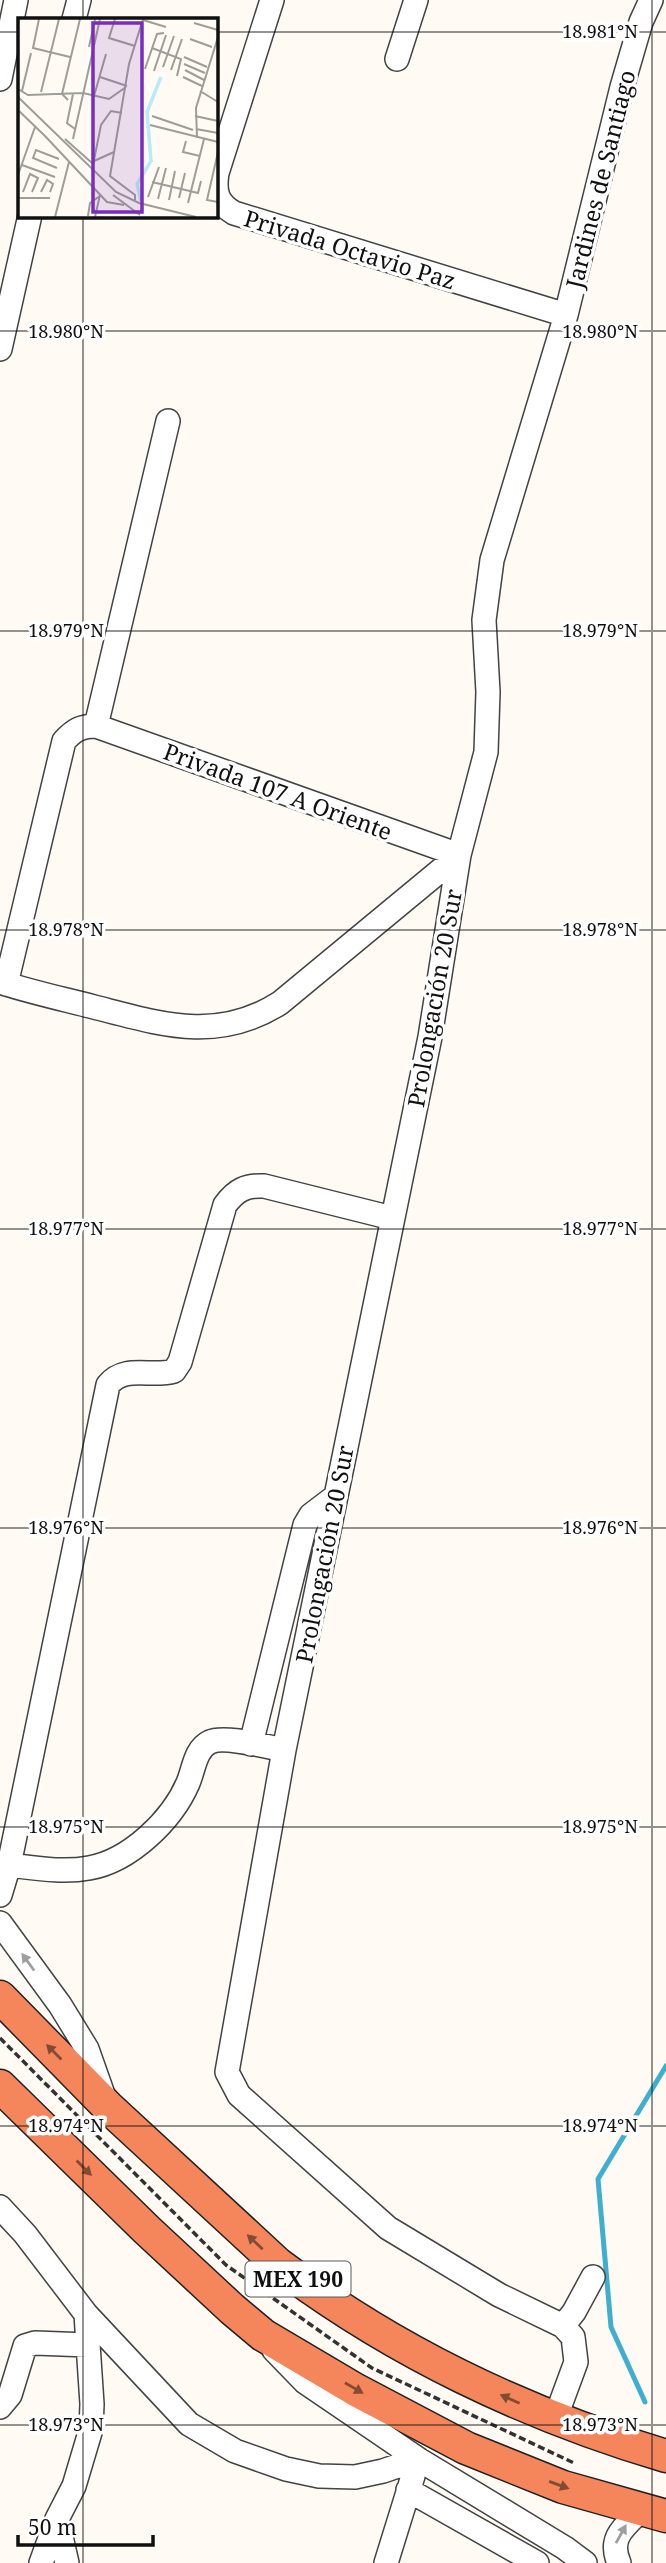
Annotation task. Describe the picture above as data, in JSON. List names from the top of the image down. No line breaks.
{"streets":{"highway":["MEX 190"],"street":["Jardines de Santiago","Privada Octavio Paz","Privada 107 A Oriente","Prolongación 20 Sur"]},"crossings":[["Jardines de Santiago","Privada Octavio Paz"],["Jardines de Santiago","Prolongación 20 Sur"],["Privada 107 A Oriente","Prolongación 20 Sur"]],"scale_bar":"50 m","coordinates":["18.981°N","18.980°N","18.979°N","18.978°N","18.977°N","18.976°N","18.975°N","18.974°N","18.973°N"]}
